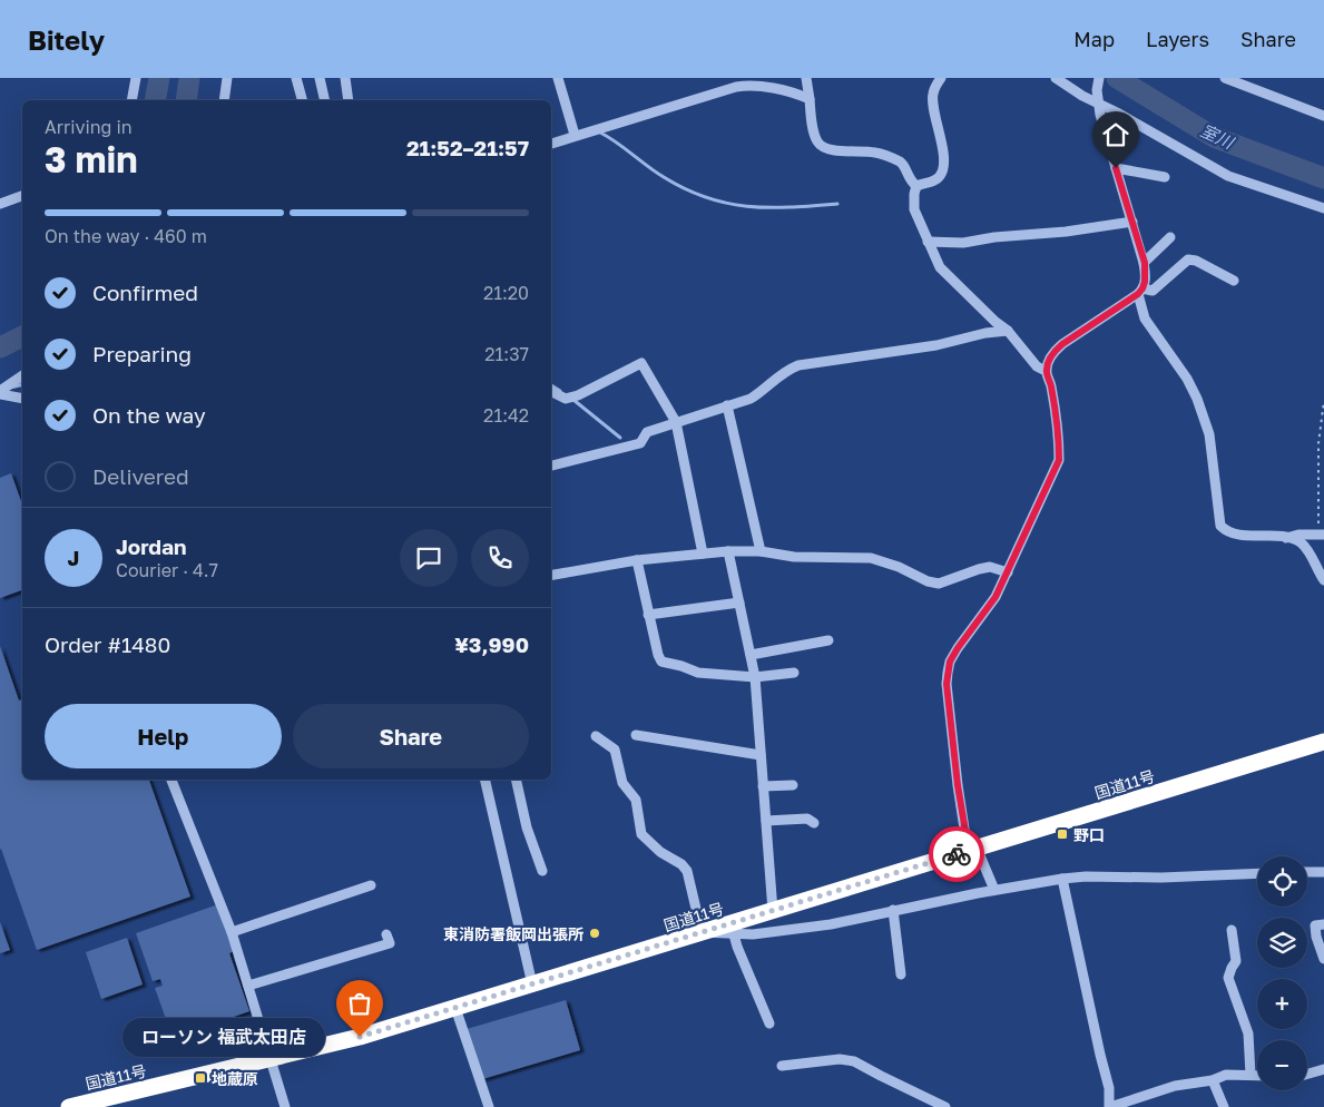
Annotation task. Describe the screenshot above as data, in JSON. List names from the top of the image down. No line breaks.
{"streets":{"highway":["国道11号"]},"water":["室川"],"places":{"transit":["野口","地蔵原"],"other":["東消防署飯岡出張所","ローソン 福武太田店"]},"page":{"header":"Bitely","nav":["Map","Layers","Share"],"heading":["3 min","Arriving in","21:52–21:57"],"panel":["Jordan","Courier · 4.7","Order #1480","¥3,990"],"bar":"On the way · 460 m","list":[["Confirmed","21:20"],["Preparing","21:37"],["On the way","21:42"],"Delivered"],"round":"J","buttons":["Help","Share"],"map_buttons":["+","−"],"bubble":"ローソン 福武太田店"}}
